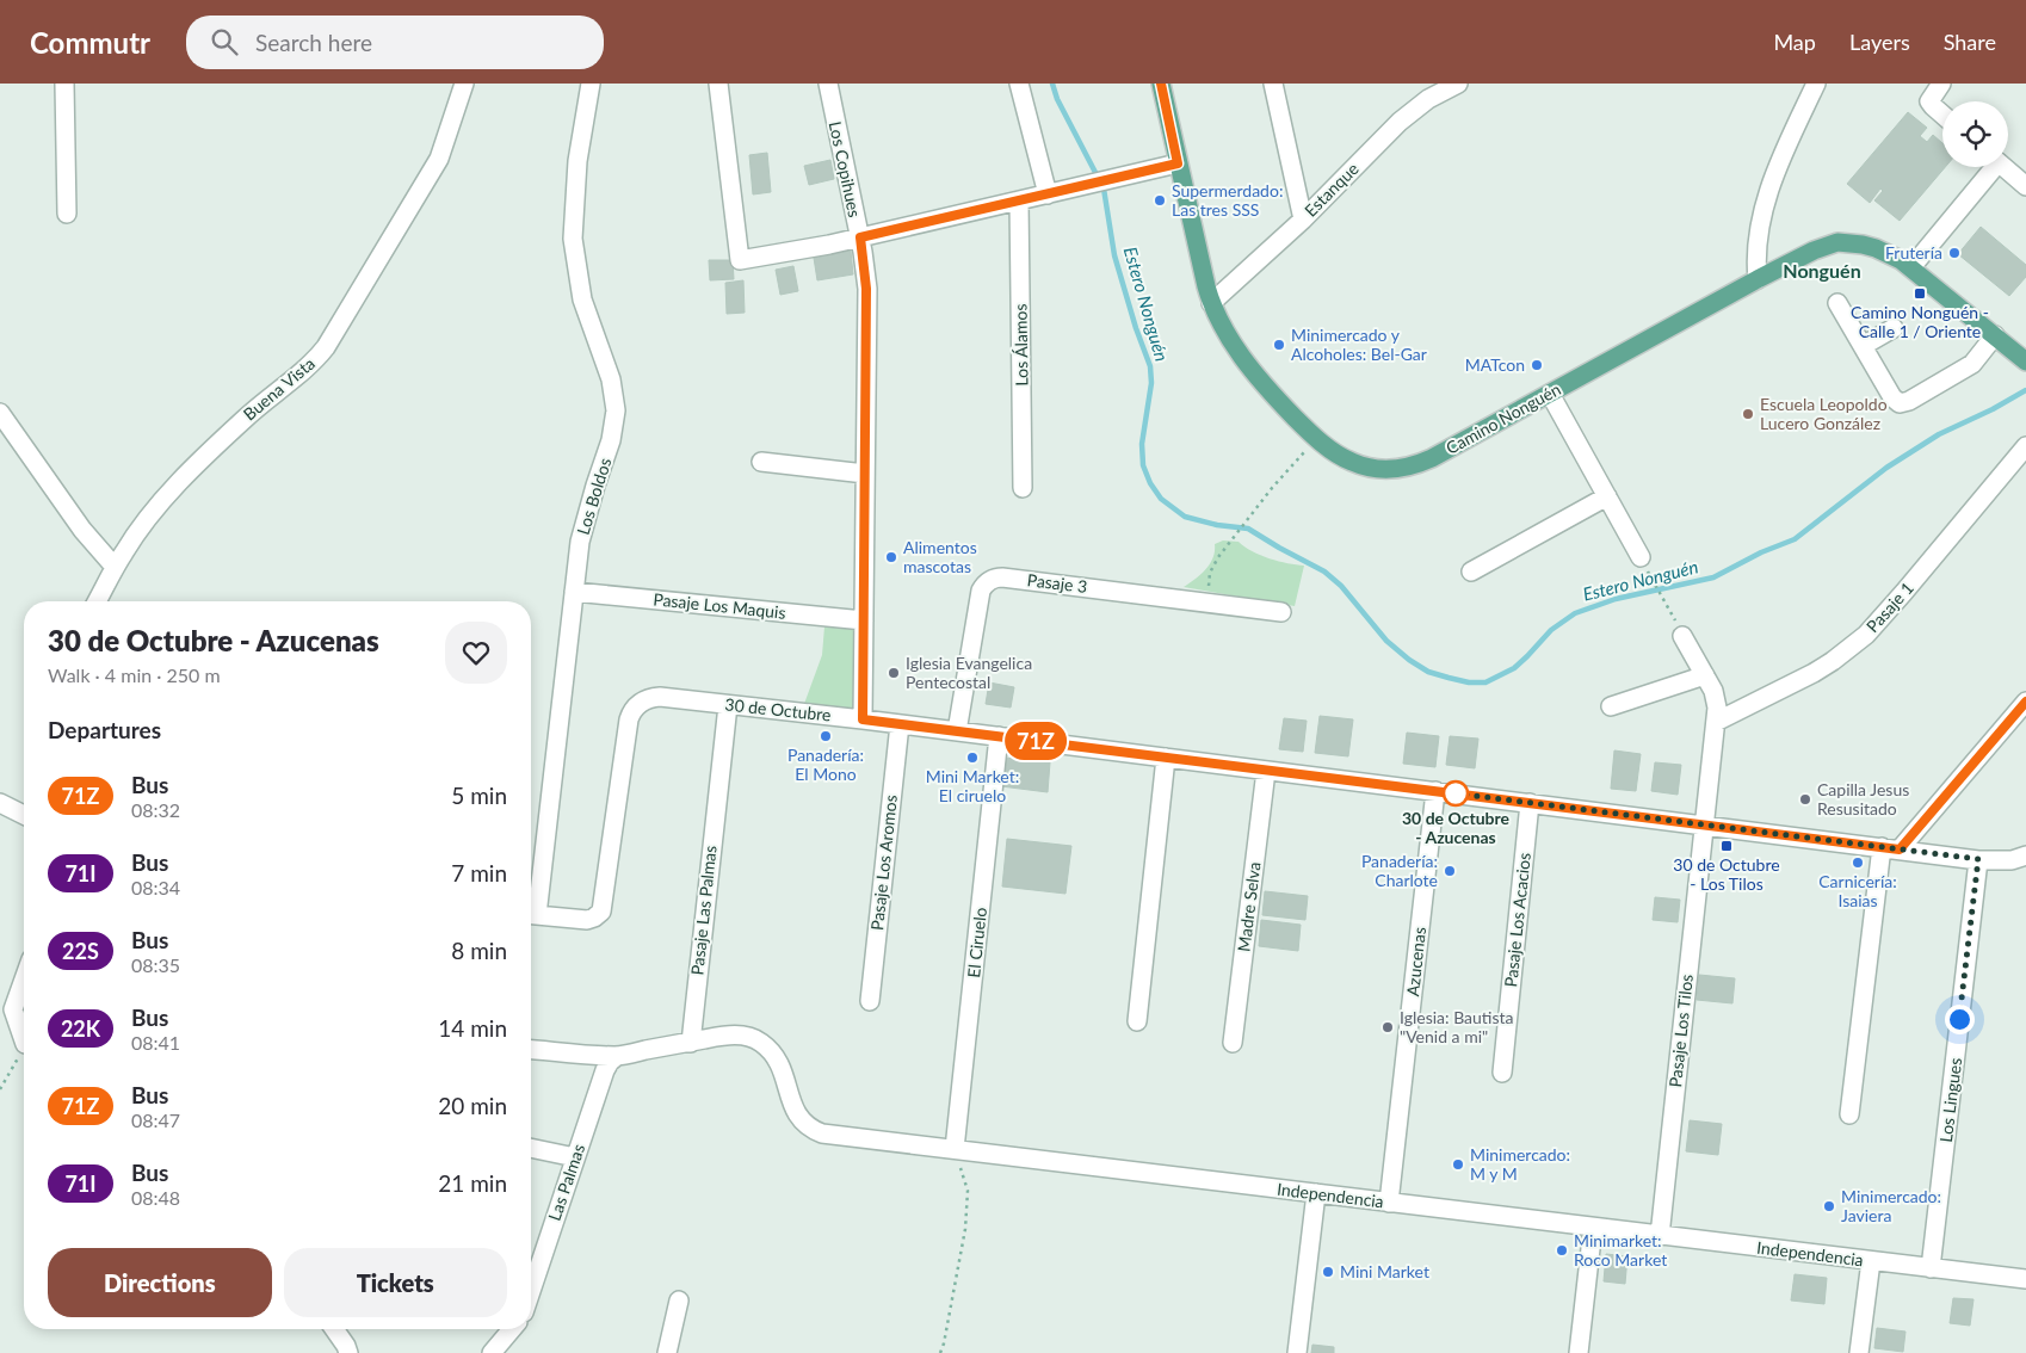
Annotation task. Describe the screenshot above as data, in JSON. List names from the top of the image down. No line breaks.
{"streets":{"main road":["Camino Nonguén"],"street":["Los Copihues","Estanque","Los Álamos","Buena Vista","Los Boldos","Pasaje 3","Pasaje Los Maquis","Pasaje 1","30 de Octubre","Pasaje Los Aromos","Madre Selva","Pasaje Las Palmas","Pasaje Los Acacios","El Ciruelo","Azucenas","Pasaje Los Tilos","Los Lingues","Las Palmas","Independencia"]},"crossings":[["Los Copihues","Pasaje Los Maquis"],["Los Copihues","30 de Octubre"],["Estanque","Camino Nonguén"],["Los Boldos","Pasaje Los Maquis"],["Pasaje 3","30 de Octubre"],["30 de Octubre","Pasaje Los Aromos"],["30 de Octubre","Madre Selva"],["30 de Octubre","Pasaje Las Palmas"],["30 de Octubre","Pasaje Los Acacios"],["30 de Octubre","El Ciruelo"],["30 de Octubre","Azucenas"],["30 de Octubre","Pasaje Los Tilos"],["30 de Octubre","Los Lingues"],["Pasaje Las Palmas","Independencia"],["El Ciruelo","Independencia"],["Azucenas","Independencia"],["Pasaje Los Tilos","Independencia"],["Los Lingues","Independencia"]],"districts":["Nonguén"],"water":["Estero Nonguén"],"places":{"other":["Supermerdado: Las tres SSS","Frutería","Minimercado y Alcoholes: Bel-Gar","MATcon","Escuela Leopoldo Lucero González","Alimentos mascotas","Iglesia Evangelica Pentecostal","Panadería: El Mono","Mini Market: El ciruelo","30 de Octubre - Azucenas","Capilla Jesus Resusitado","Carnicería: Isaias","Panadería: Charlote","Iglesia: Bautista \"Venid a mi\"","Minimercado: M y M","Minimercado: Javiera","Minimarket: Roco Market","Mini Market"],"transit":["Camino Nonguén - Calle 1 / Oriente","30 de Octubre - Los Tilos"]},"lines":["bus line 71Z"],"page":{"header":"Commutr","search":"Search here","nav":["Map","Layers","Share"],"on_map":"71Z","heading":[["30 de Octubre - Azucenas","Walk · 4 min · 250 m"],"Departures"],"list":[{"mark":"71Z","name":"Bus","note":"08:32","value":"5 min"},{"mark":"71I","name":"Bus","note":"08:34","value":"7 min"},{"mark":"22S","name":"Bus","note":"08:35","value":"8 min"},{"mark":"22K","name":"Bus","note":"08:41","value":"14 min"},{"mark":"71Z","name":"Bus","note":"08:47","value":"20 min"},{"mark":"71I","name":"Bus","note":"08:48","value":"21 min"}],"buttons":["Directions","Tickets"]}}
